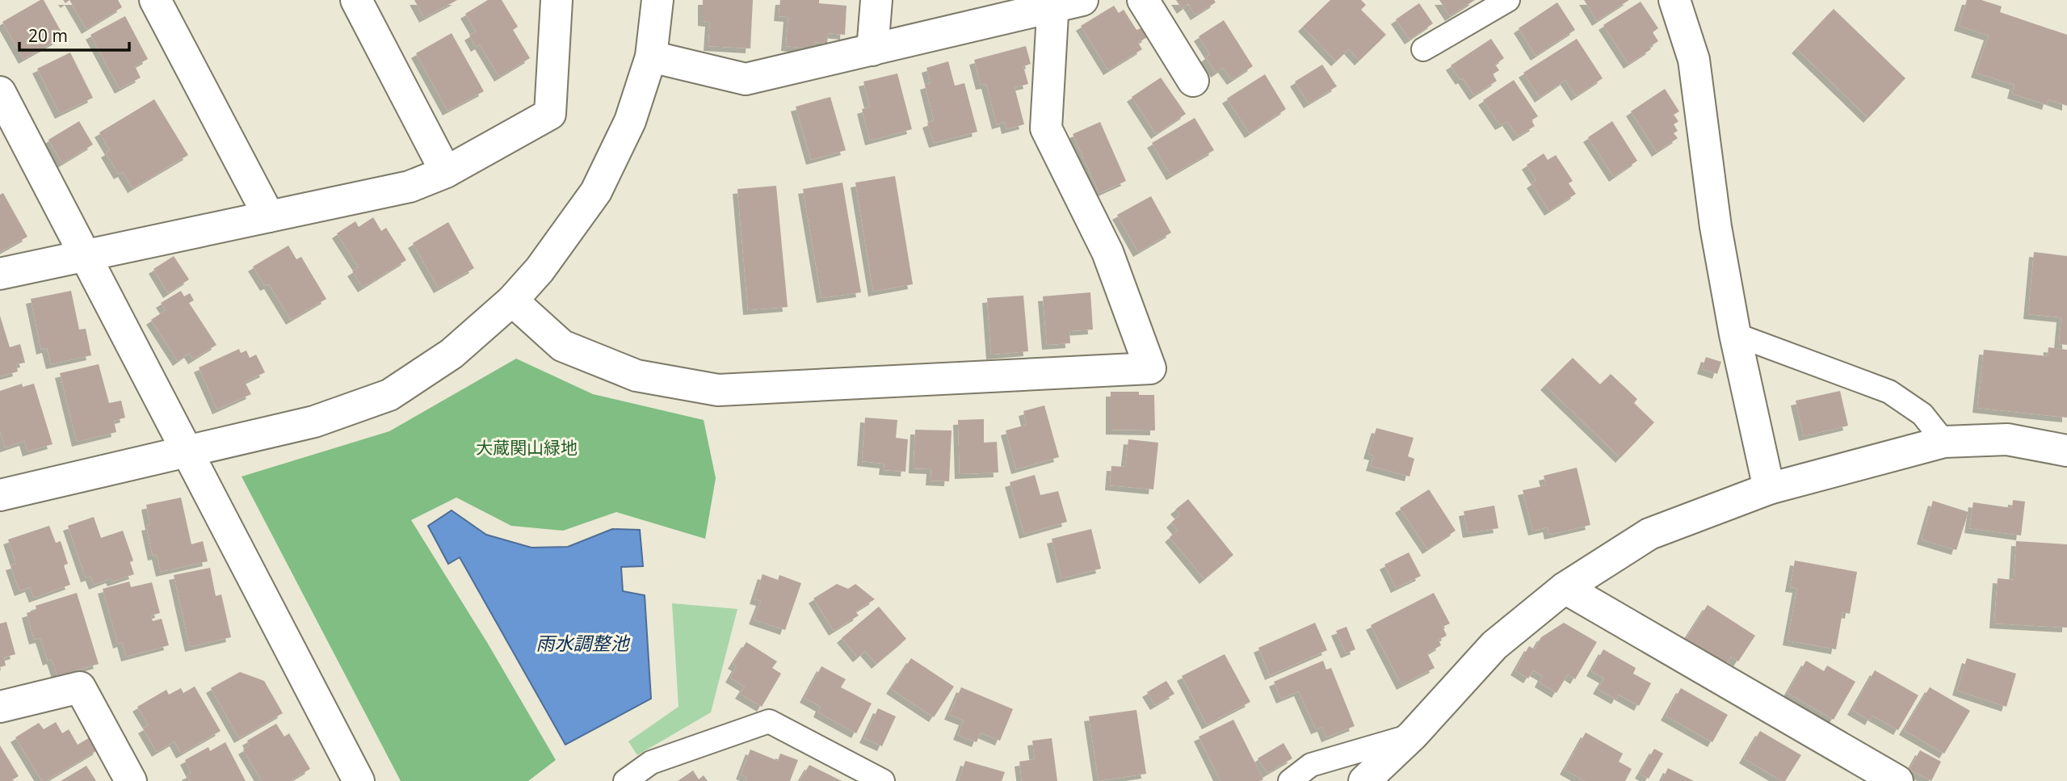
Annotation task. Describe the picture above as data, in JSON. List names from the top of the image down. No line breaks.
{"water":["雨水調整池"],"parks":["大蔵関山緑地"],"scale_bar":"20 m"}
